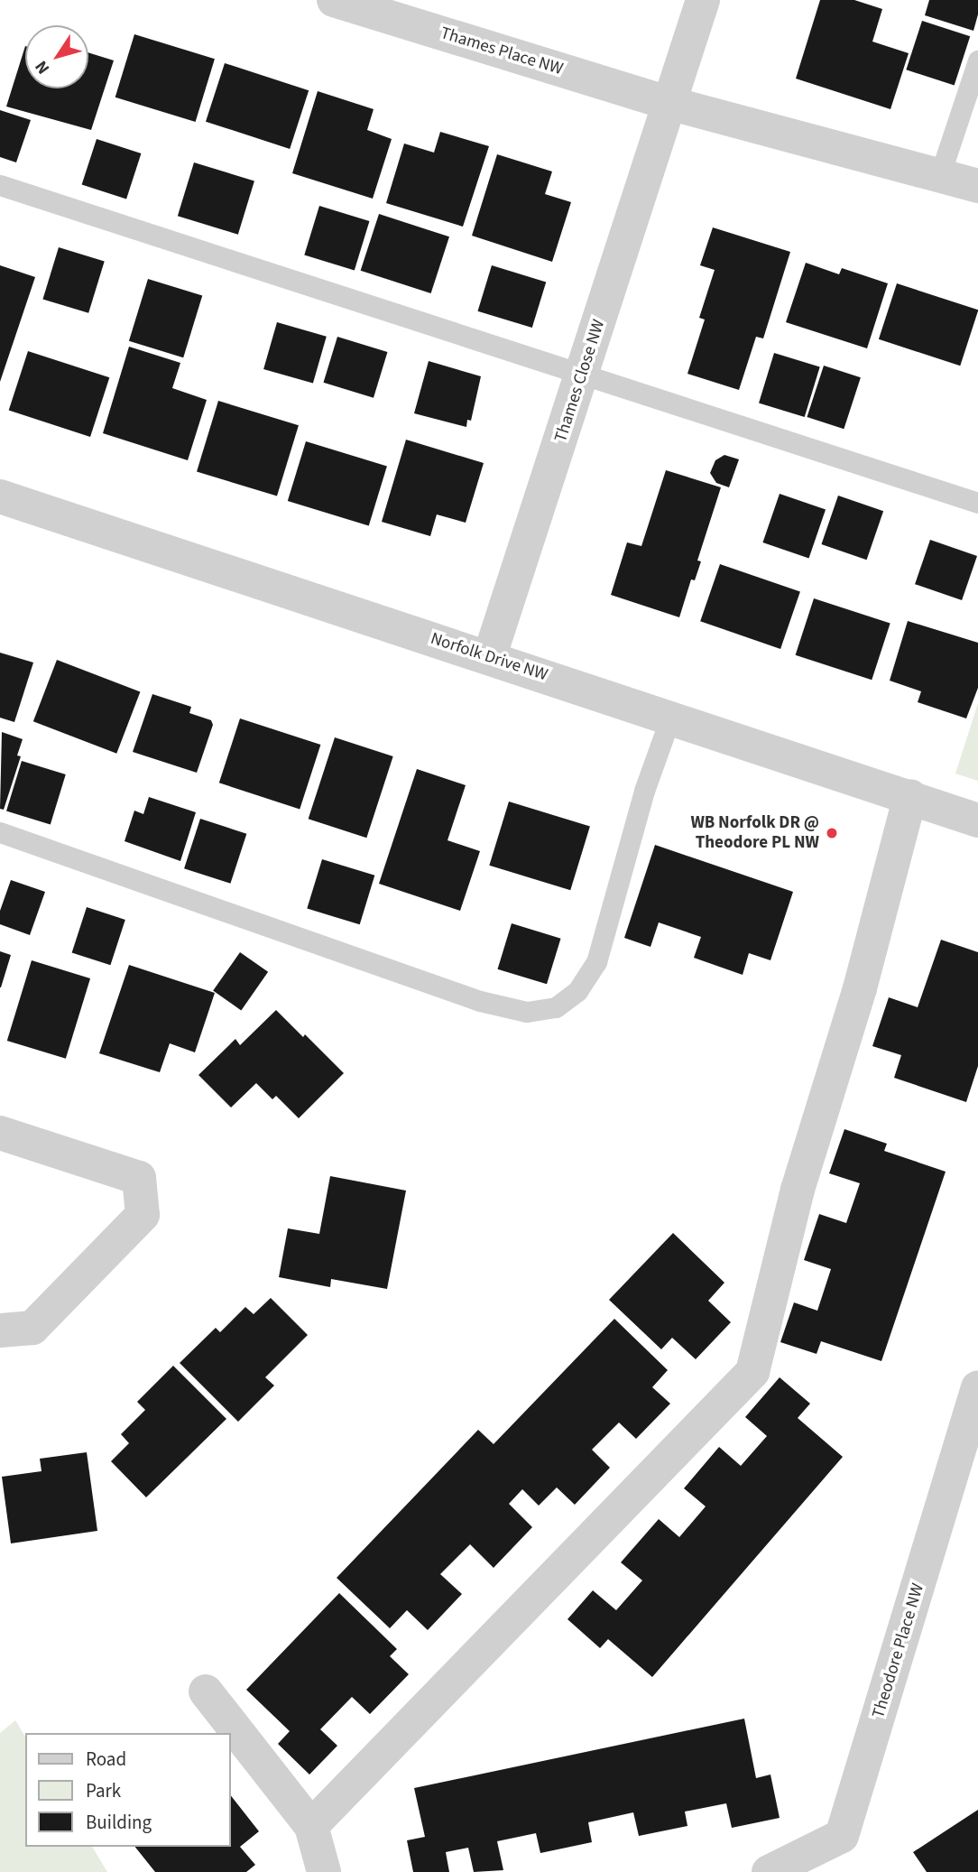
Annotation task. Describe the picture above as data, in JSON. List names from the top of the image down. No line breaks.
{"streets":{"street":["Thames Place NW","Thames Close NW","Norfolk Drive NW","Theodore Place NW"]},"crossings":[["Thames Place NW","Thames Close NW"],["Thames Close NW","Norfolk Drive NW"]],"places":["WB Norfolk DR @ Theodore PL NW"],"legend":["Road","Park","Building"],"north":"bottom left"}
